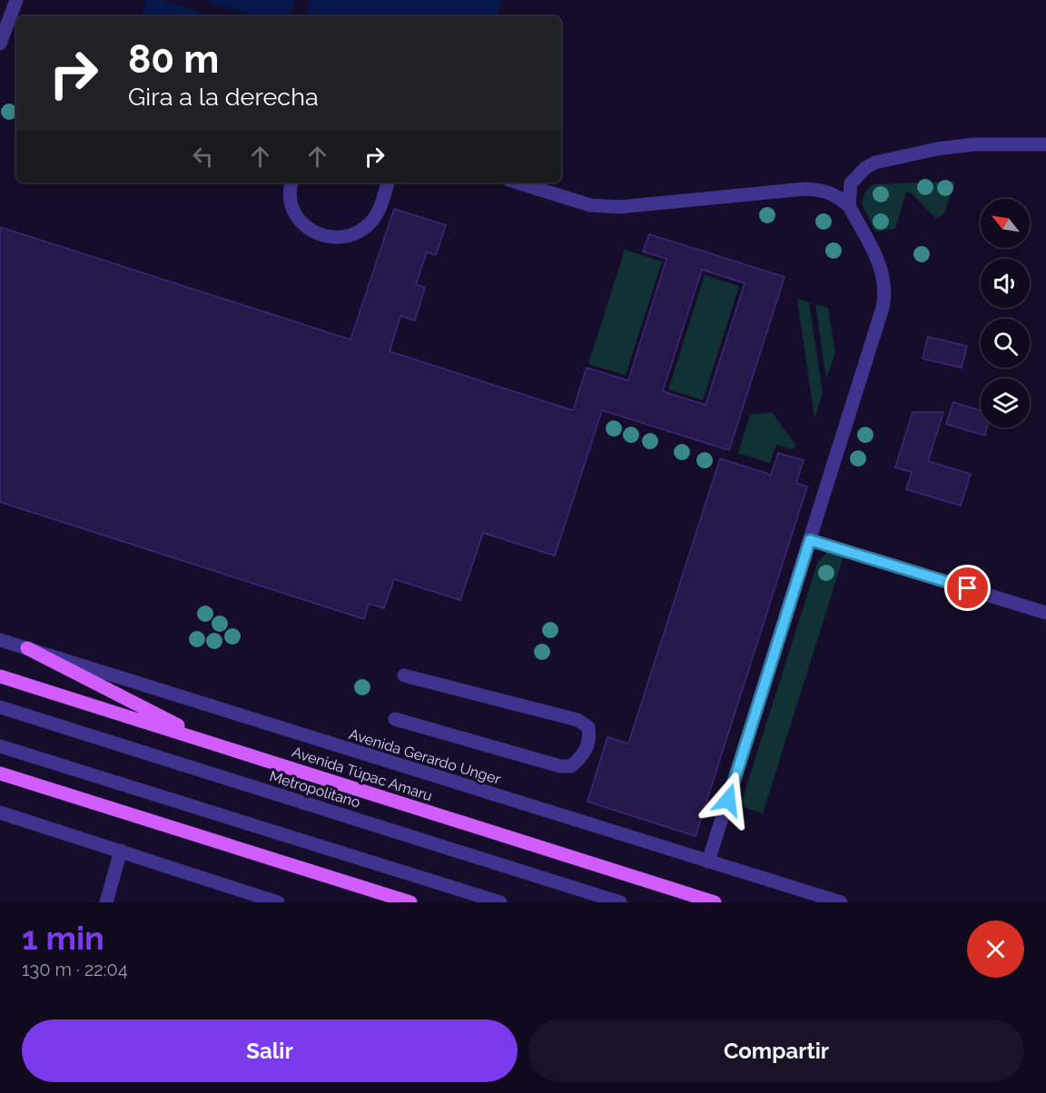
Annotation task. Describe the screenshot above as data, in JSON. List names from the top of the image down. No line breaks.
{"streets":{"main road":["Avenida Túpac Amaru"],"street":["Avenida Gerardo Unger","Metropolitano"]},"north":"top left","page":{"turn":["80 m","Gira a la derecha"],"heading":["1 min","130 m · 22:04"],"buttons":["Salir","Compartir"]}}
